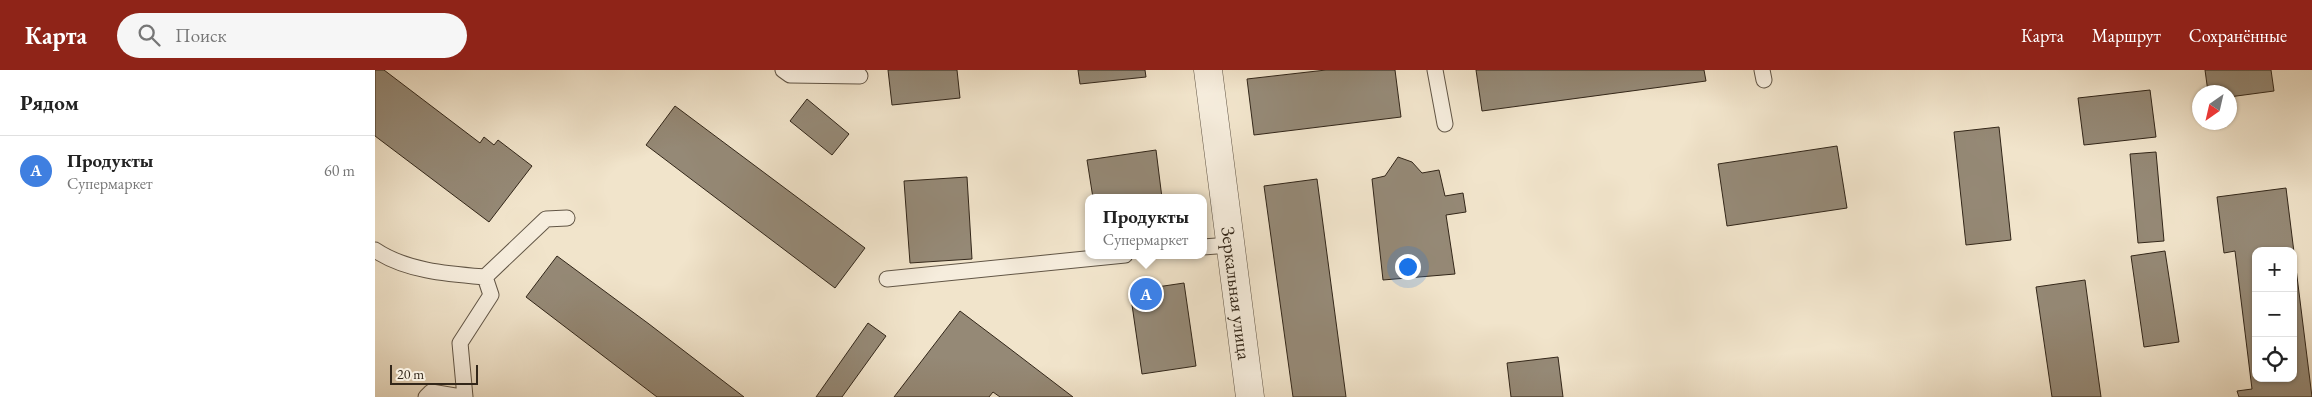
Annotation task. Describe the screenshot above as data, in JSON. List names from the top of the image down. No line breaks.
{"streets":{"street":["Зеркальная улица"]},"scale_bar":"20 m","north":"bottom left","page":{"header":"Карта","search":"Поиск","nav":["Карта","Маршрут","Сохранённые"],"heading":"Рядом","list":[{"mark":"A","name":"Продукты","note":"Супермаркет","value":"60 m"}],"popup":["Продукты","Супермаркет"],"map_buttons":["+","−"],"pins":"A","scale":"20 m"}}
